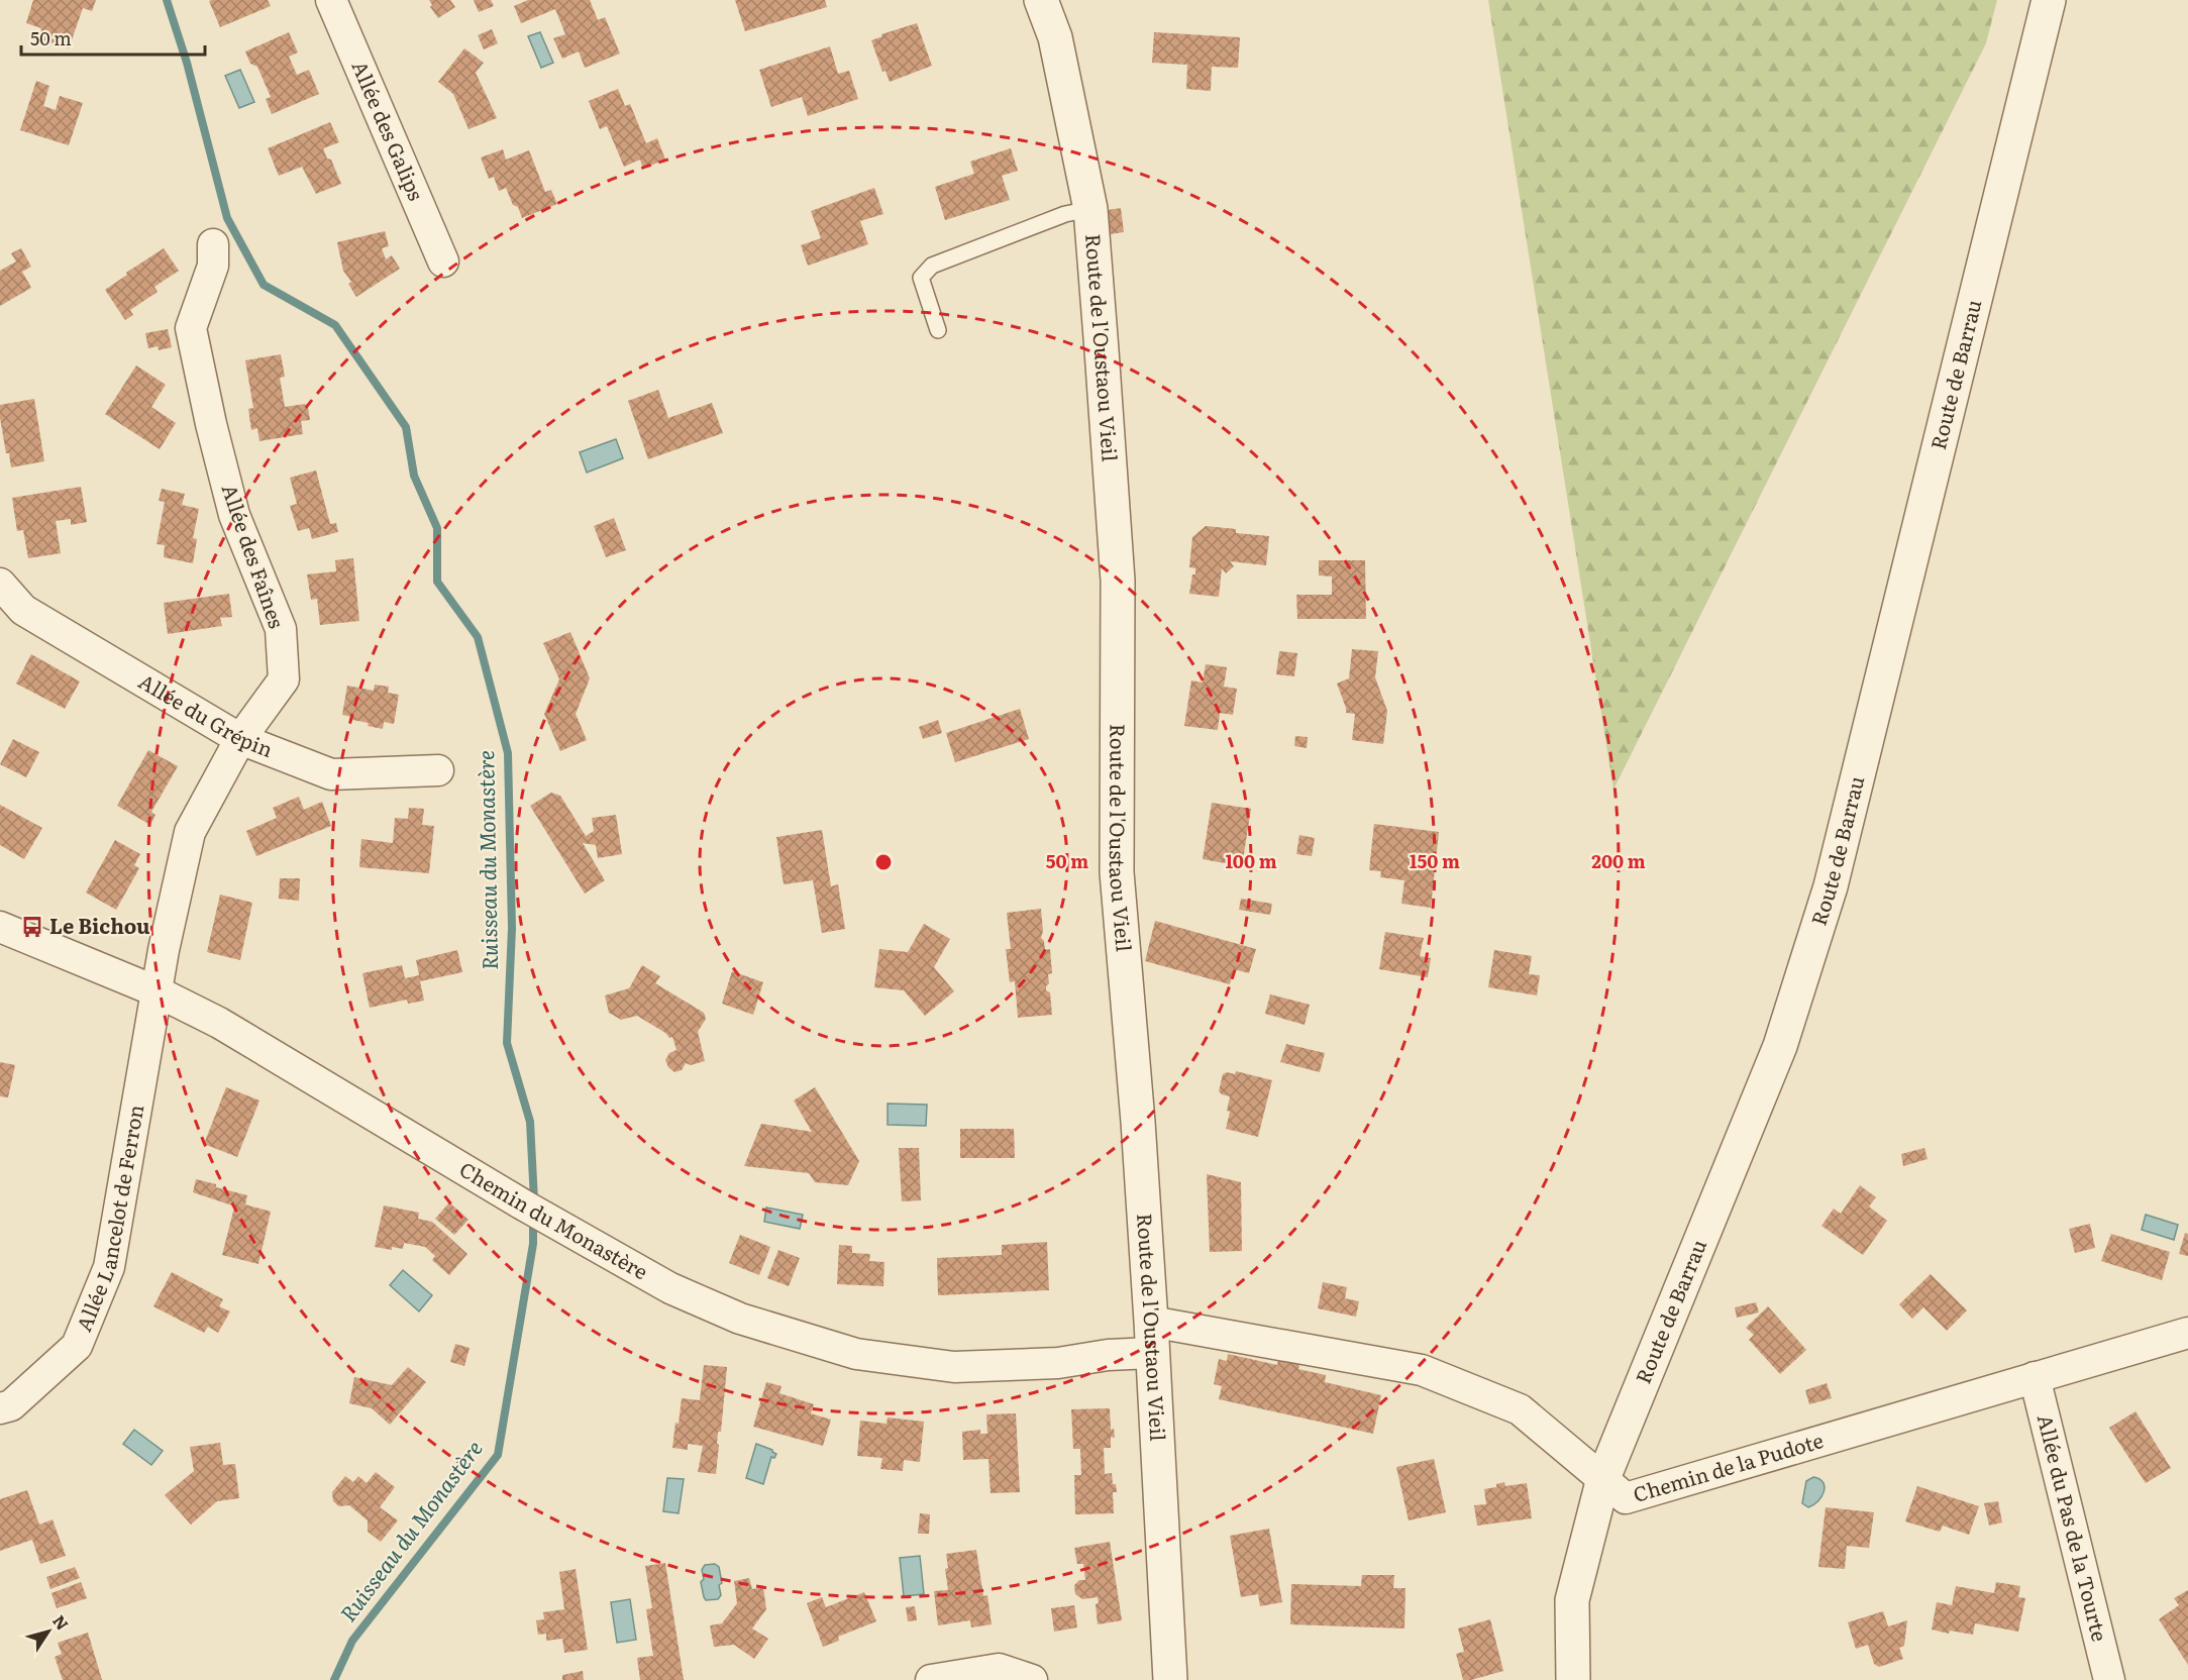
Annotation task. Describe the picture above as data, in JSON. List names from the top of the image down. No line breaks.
{"streets":{"street":["Allée des Galips","Route de l'Oustaou Vieil","Route de Barrau","Allée des Faînes","Allée du Grépin","Allée Lancelot de Ferron","Chemin du Monastère","Chemin de la Pudote","Allée du Pas de la Tourte"]},"crossings":[["Route de l'Oustaou Vieil","Chemin du Monastère"],["Route de l'Oustaou Vieil","Chemin de la Pudote"],["Route de Barrau","Chemin de la Pudote"],["Allée des Faînes","Allée du Grépin"],["Allée des Faînes","Allée Lancelot de Ferron"],["Allée des Faînes","Chemin du Monastère"],["Allée Lancelot de Ferron","Chemin du Monastère"],["Chemin du Monastère","Chemin de la Pudote"],["Chemin de la Pudote","Allée du Pas de la Tourte"]],"water":["Ruisseau du Monastère"],"places":{"bus stop":["Le Bichou"]},"scale_bar":"50 m","north":"top right","rings":["50 m","100 m","150 m","200 m"]}
